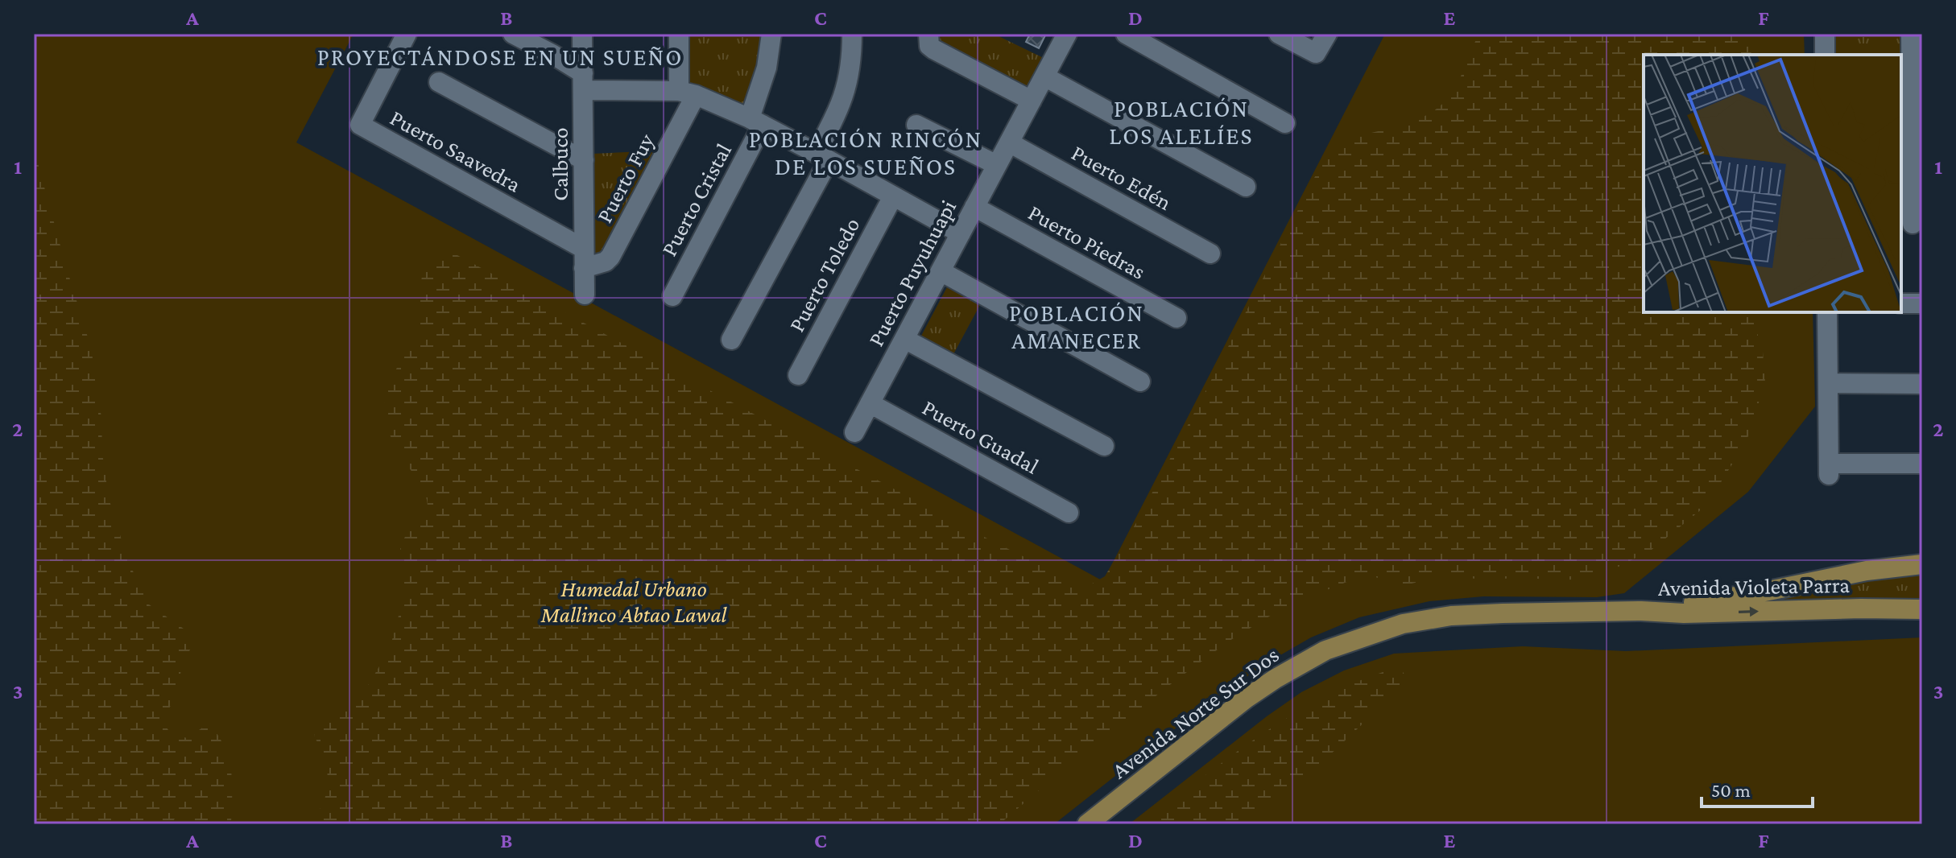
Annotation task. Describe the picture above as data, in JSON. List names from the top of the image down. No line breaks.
{"streets":{"main road":["Avenida Violeta Parra","Avenida Norte Sur Dos"],"street":["Puerto Saavedra","Calbuco","Puerto Edén","Puerto Fuy","Puerto Cristal","Puerto Piedras","Puerto Puyuhuapi","Puerto Toledo","Puerto Guadal"]},"crossings":[["Puerto Saavedra","Calbuco"],["Puerto Saavedra","Puerto Fuy"],["Calbuco","Puerto Fuy"],["Puerto Edén","Puerto Puyuhuapi"],["Puerto Piedras","Puerto Puyuhuapi"],["Puerto Puyuhuapi","Puerto Guadal"],["Avenida Violeta Parra","Avenida Norte Sur Dos"]],"districts":["PROYECTÁNDOSE EN UN SUEÑO","POBLACIÓN LOS ALELÍES","POBLACIÓN RINCÓN DE LOS SUEÑOS","POBLACIÓN AMANECER"],"parks":["Humedal Urbano Mallinco Abtao Lawal"],"scale_bar":"50 m","grid":{"columns":["A","B","C","D","E","F"],"rows":["1","2","3"]}}
